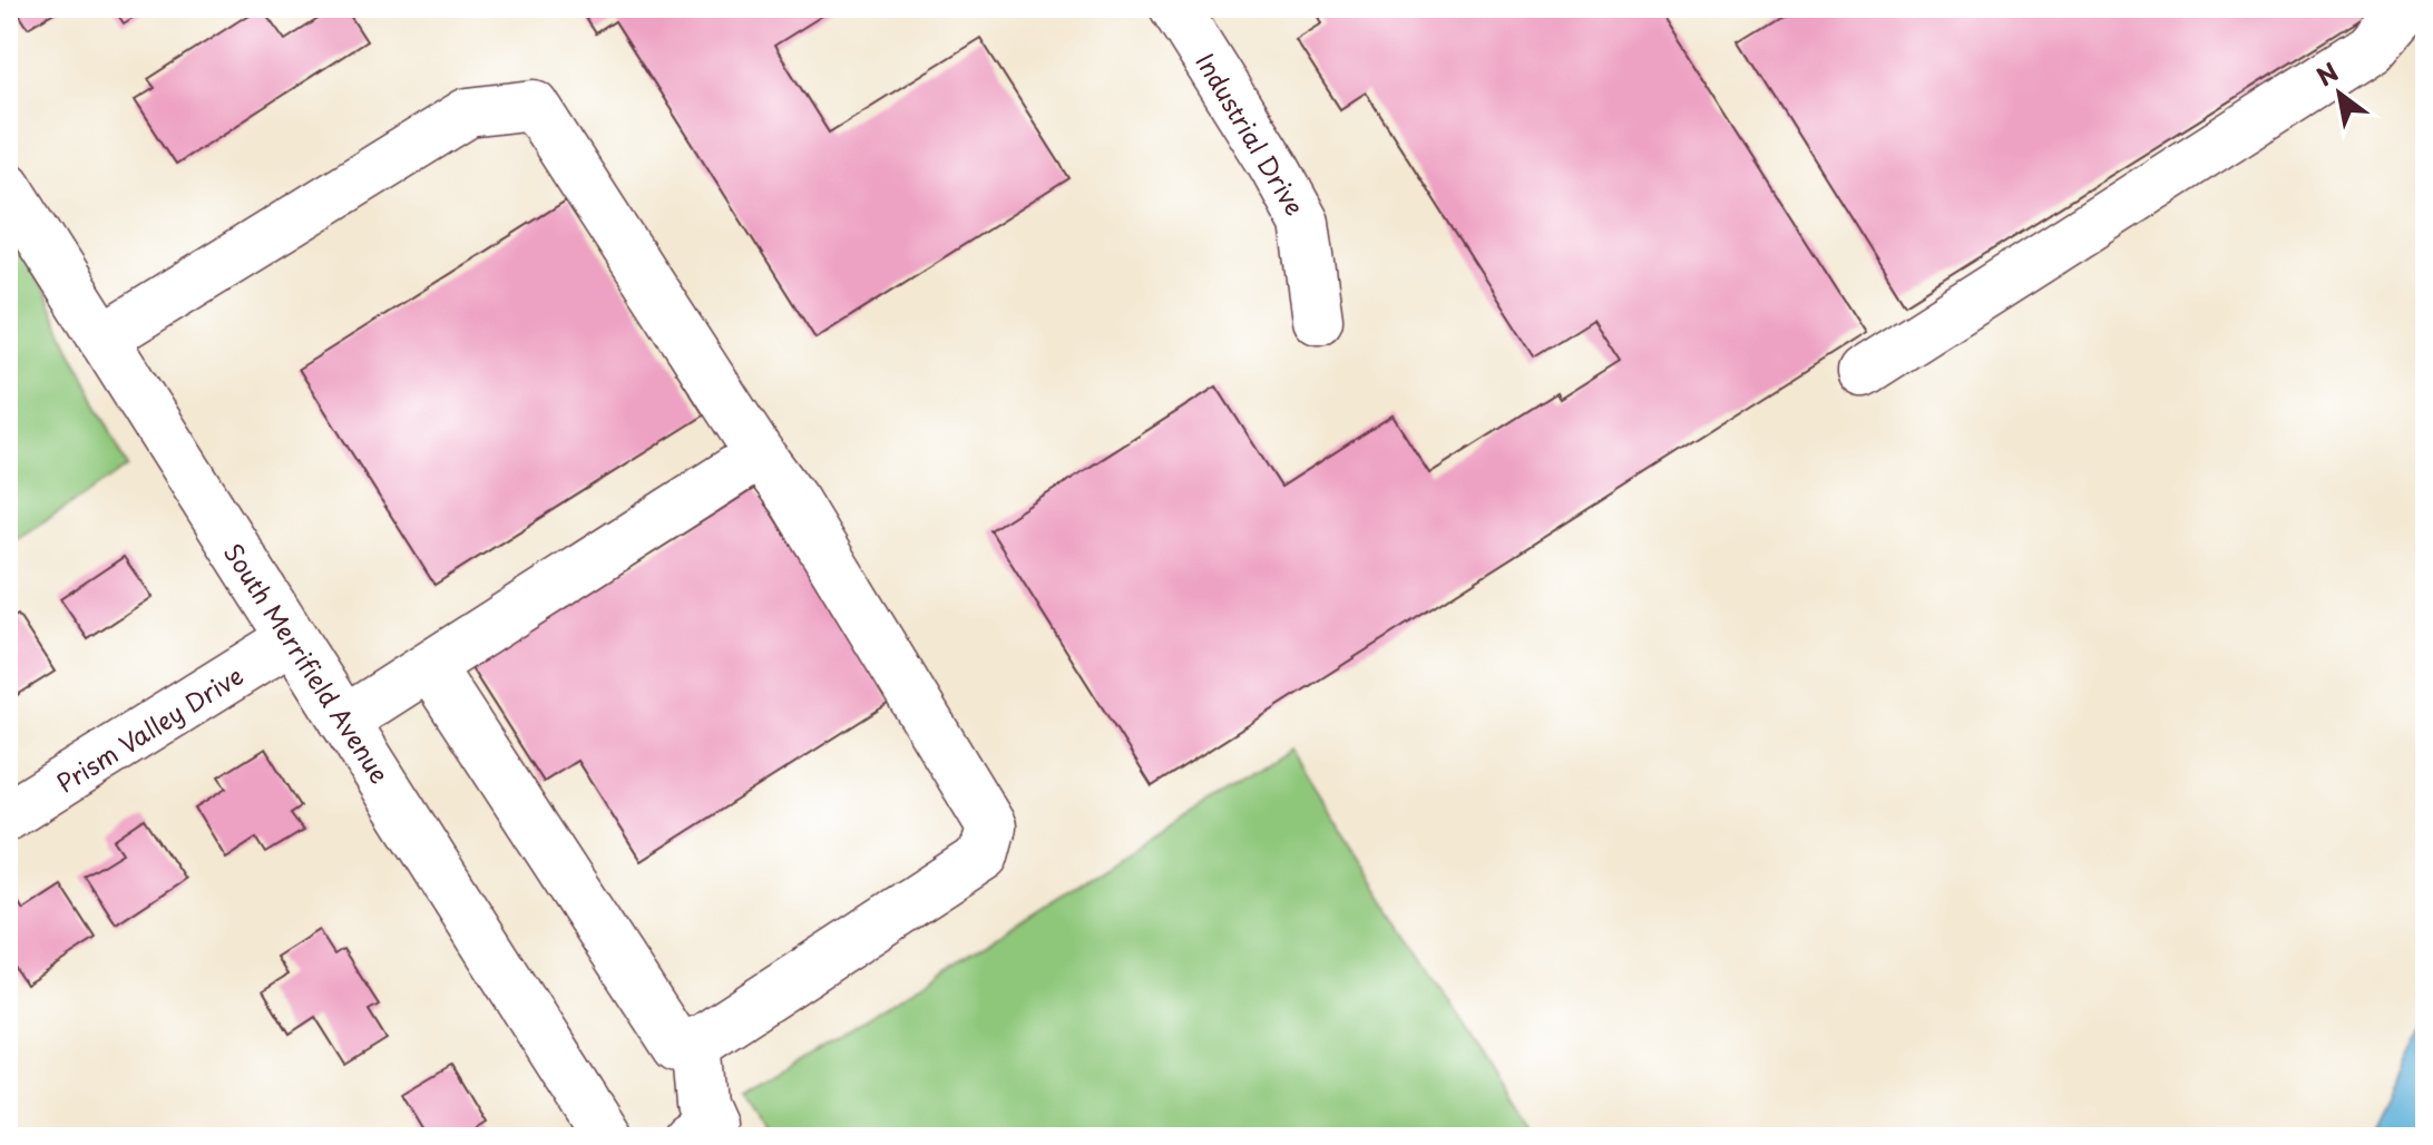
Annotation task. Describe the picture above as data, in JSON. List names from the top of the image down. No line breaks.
{"streets":{"street":["Industrial Drive","South Merrifield Avenue","Prism Valley Drive"]},"crossings":[["South Merrifield Avenue","Prism Valley Drive"]],"north":"top left"}
